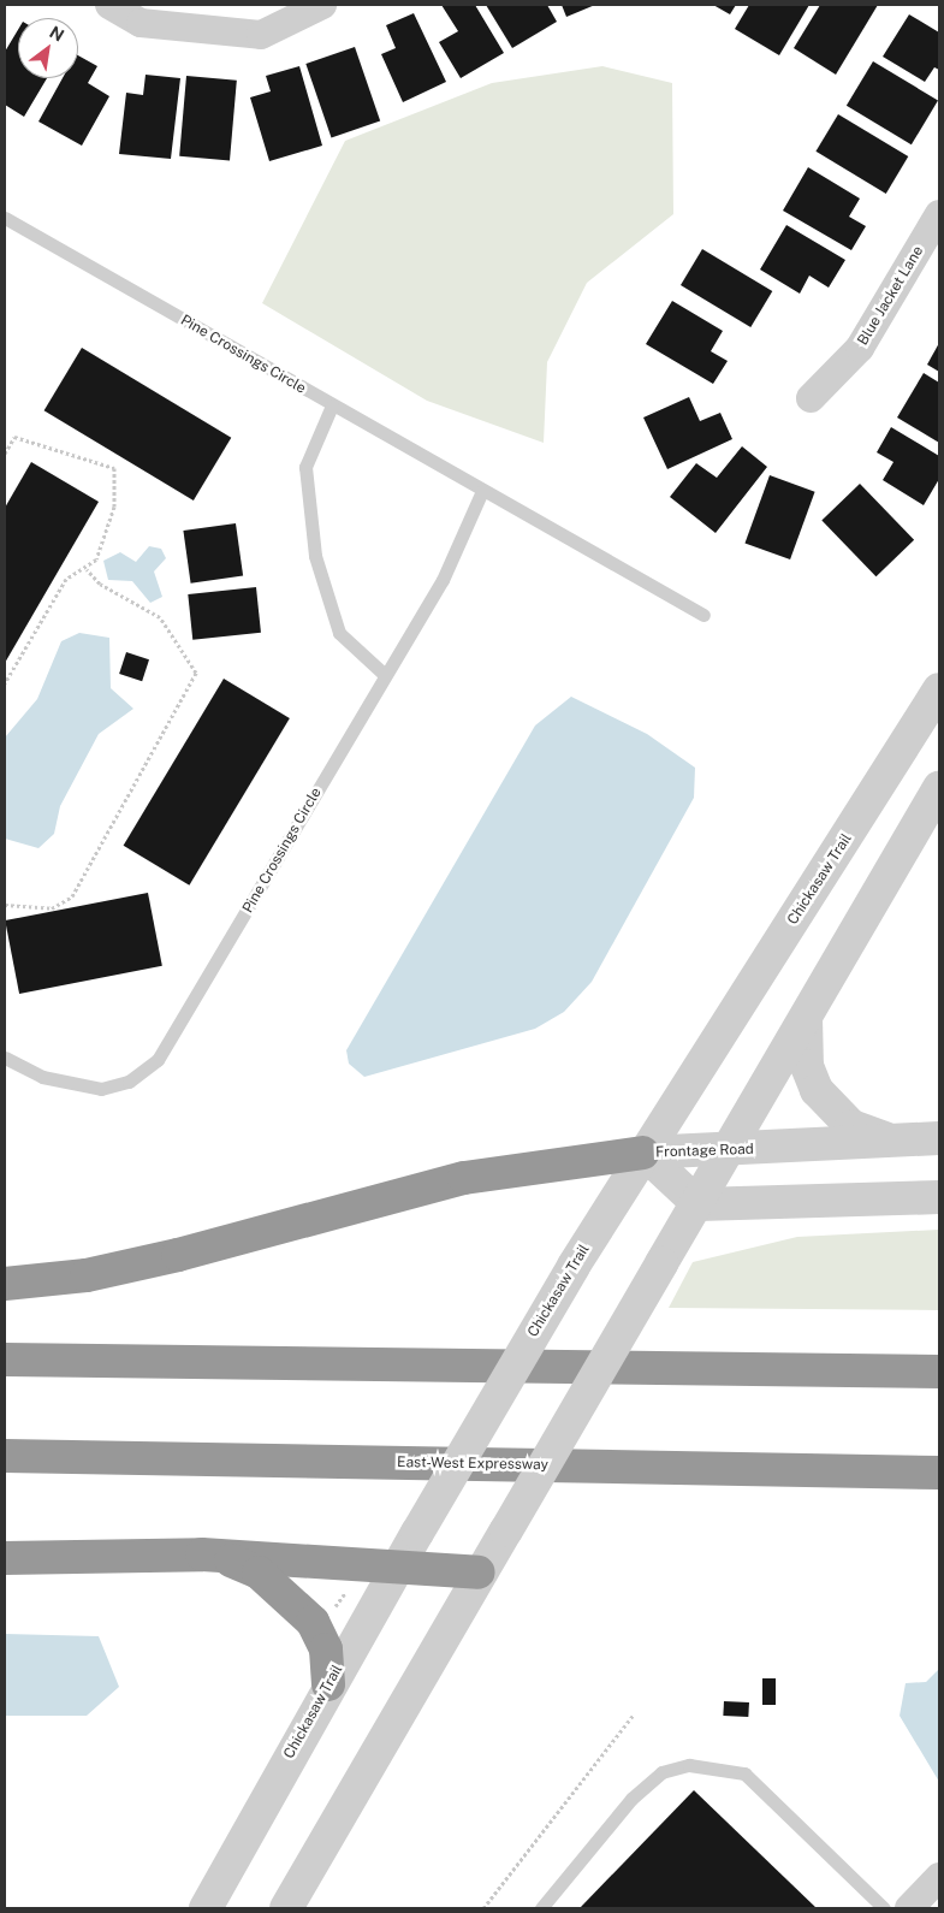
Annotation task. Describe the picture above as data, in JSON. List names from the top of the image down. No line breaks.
{"streets":{"highway":["East-West Expressway"],"street":["Blue Jacket Lane","Chickasaw Trail","Frontage Road"],"lane":["Pine Crossings Circle"]},"crossings":[["Chickasaw Trail","Frontage Road"]],"north":"top right"}
